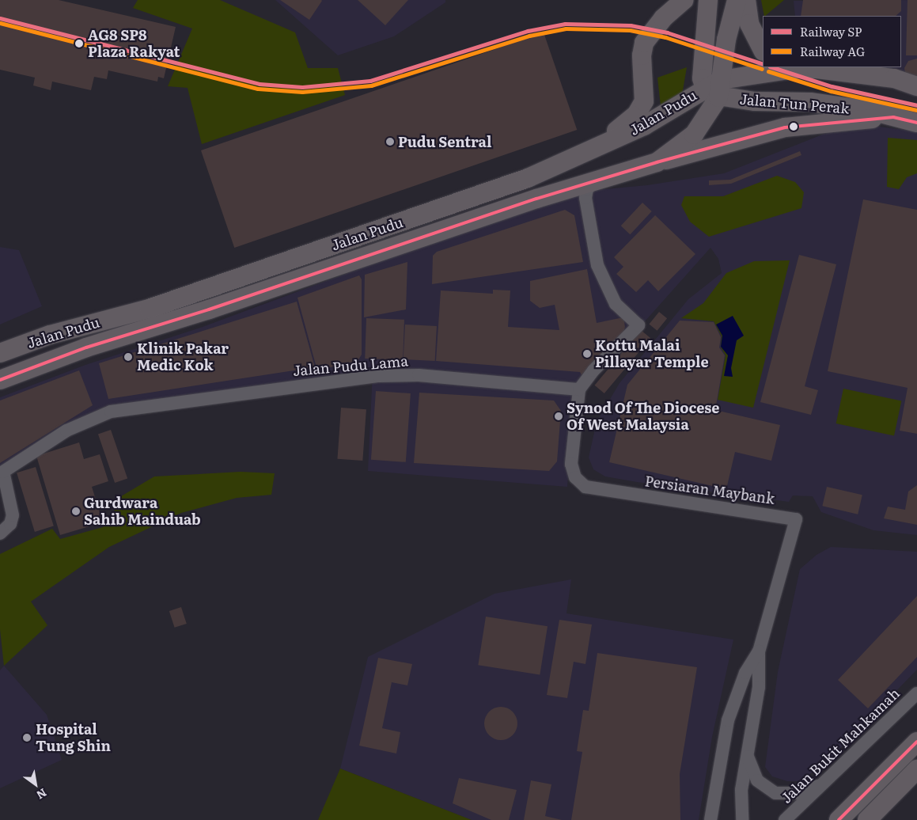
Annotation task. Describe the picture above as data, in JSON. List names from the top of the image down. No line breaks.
{"streets":{"main road":["Jalan Tun Perak","Jalan Pudu"],"street":["Jalan Pudu Lama","Persiaran Maybank","Jalan Bukit Mahkamah"]},"crossings":[["Jalan Tun Perak","Jalan Pudu"],["Jalan Pudu Lama","Persiaran Maybank"]],"places":["AG8 SP8 Plaza Rakyat","Pudu Sentral","Kottu Malai Pillayar Temple","Klinik Pakar Medic Kok","Synod Of The Diocese Of West Malaysia","Gurdwara Sahib Mainduab","Hospital Tung Shin"],"lines":["rail line SP","rail line AG"],"legend":["Railway SP","Railway AG"],"north":"bottom right"}
